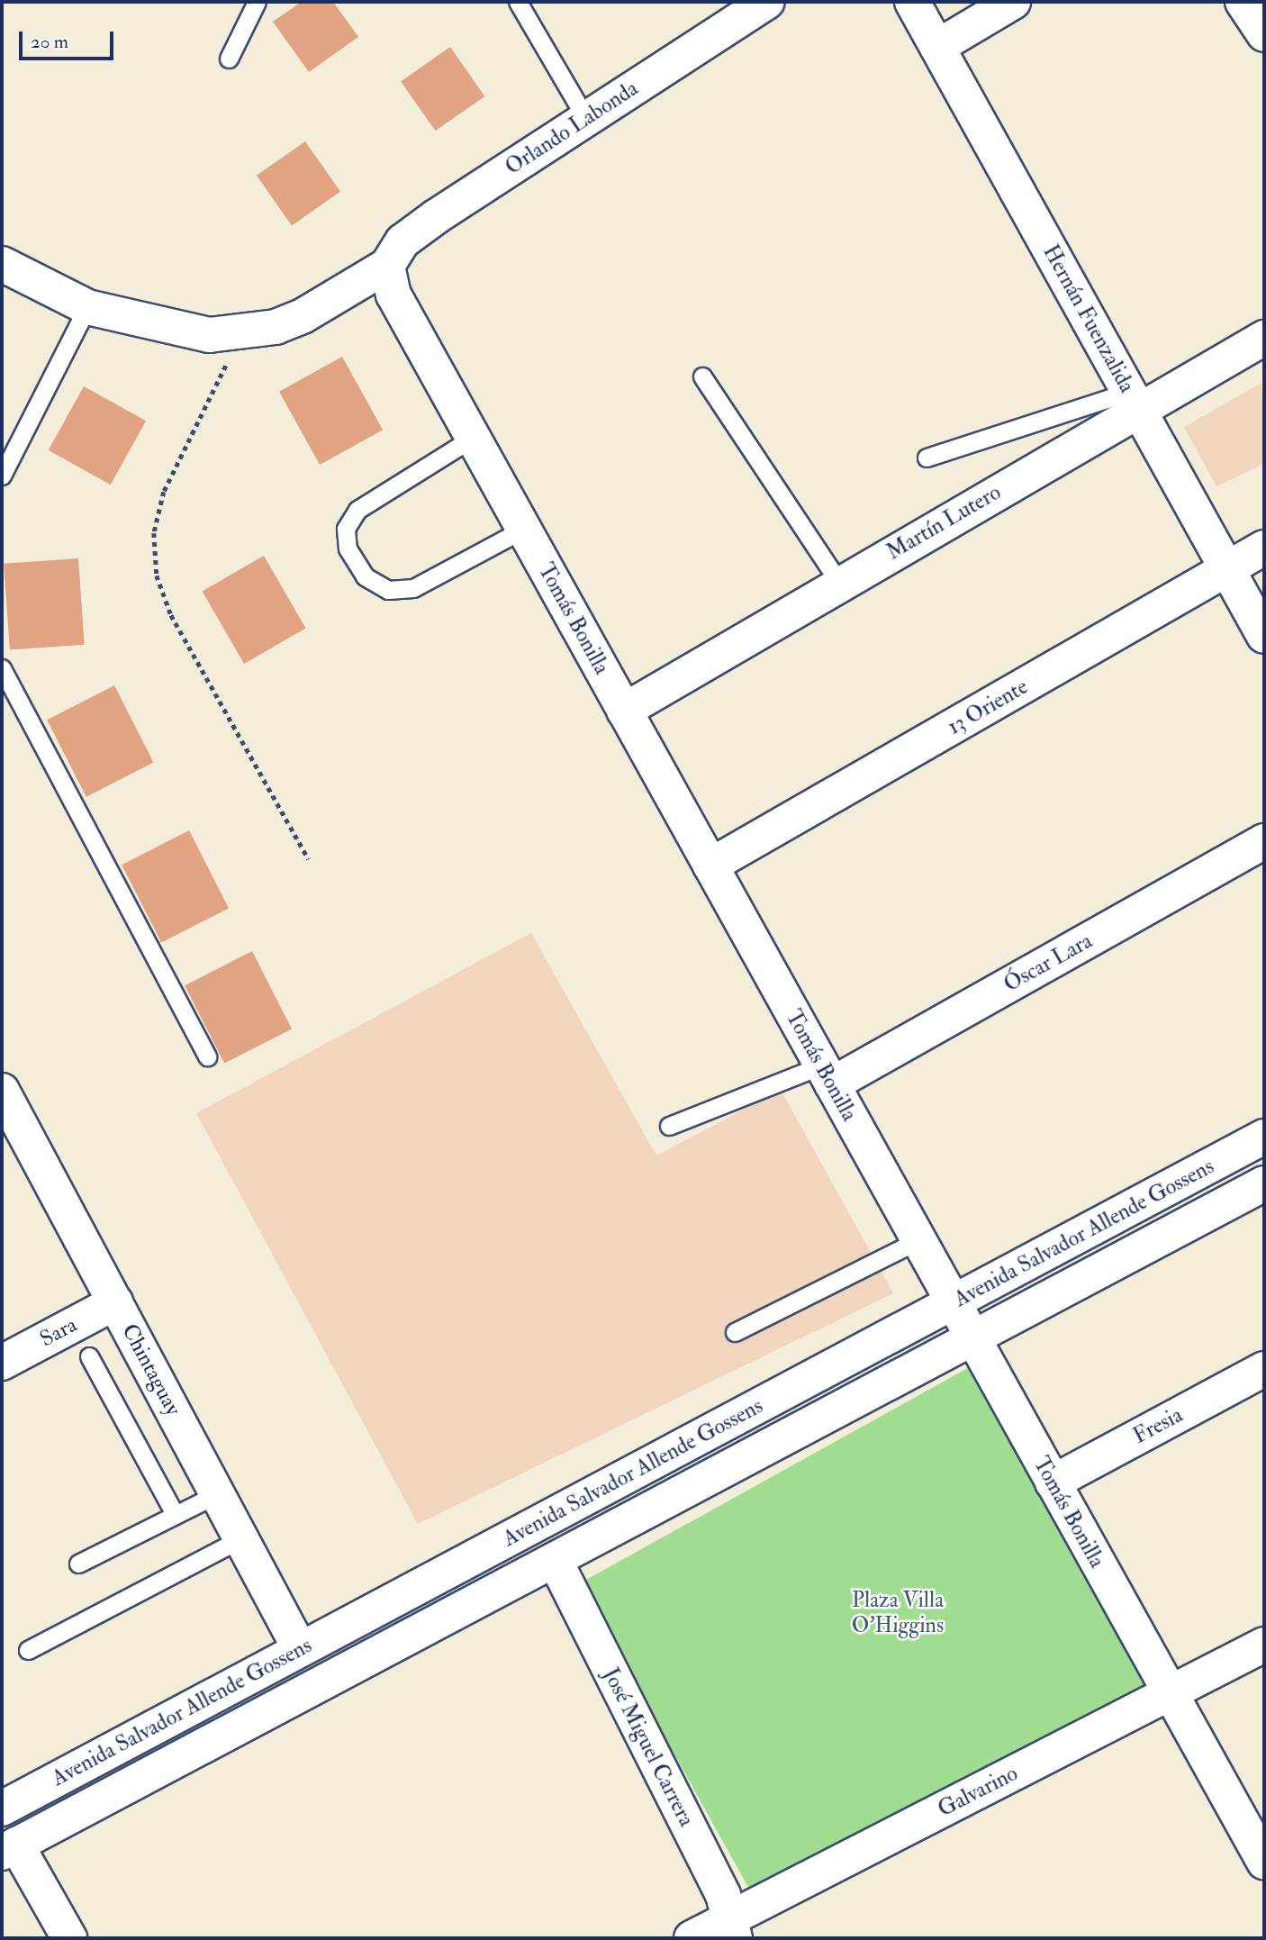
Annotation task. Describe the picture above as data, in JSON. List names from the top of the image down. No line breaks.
{"streets":{"street":["Orlando Labonda","Hernán Fuenzalida","Martín Lutero","Tomás Bonilla","13 Oriente","Óscar Lara","Avenida Salvador Allende Gossens","Sara","Chintaguay","Fresia","José Miguel Carrera","Galvarino"]},"crossings":[["Orlando Labonda","Tomás Bonilla"],["Hernán Fuenzalida","Martín Lutero"],["Hernán Fuenzalida","13 Oriente"],["Martín Lutero","Tomás Bonilla"],["Tomás Bonilla","13 Oriente"],["Tomás Bonilla","Óscar Lara"],["Tomás Bonilla","Avenida Salvador Allende Gossens"],["Tomás Bonilla","Fresia"],["Tomás Bonilla","Galvarino"],["Avenida Salvador Allende Gossens","Chintaguay"],["Avenida Salvador Allende Gossens","José Miguel Carrera"],["Sara","Chintaguay"],["José Miguel Carrera","Galvarino"]],"parks":["Plaza Villa O'Higgins"],"scale_bar":"20 m"}
